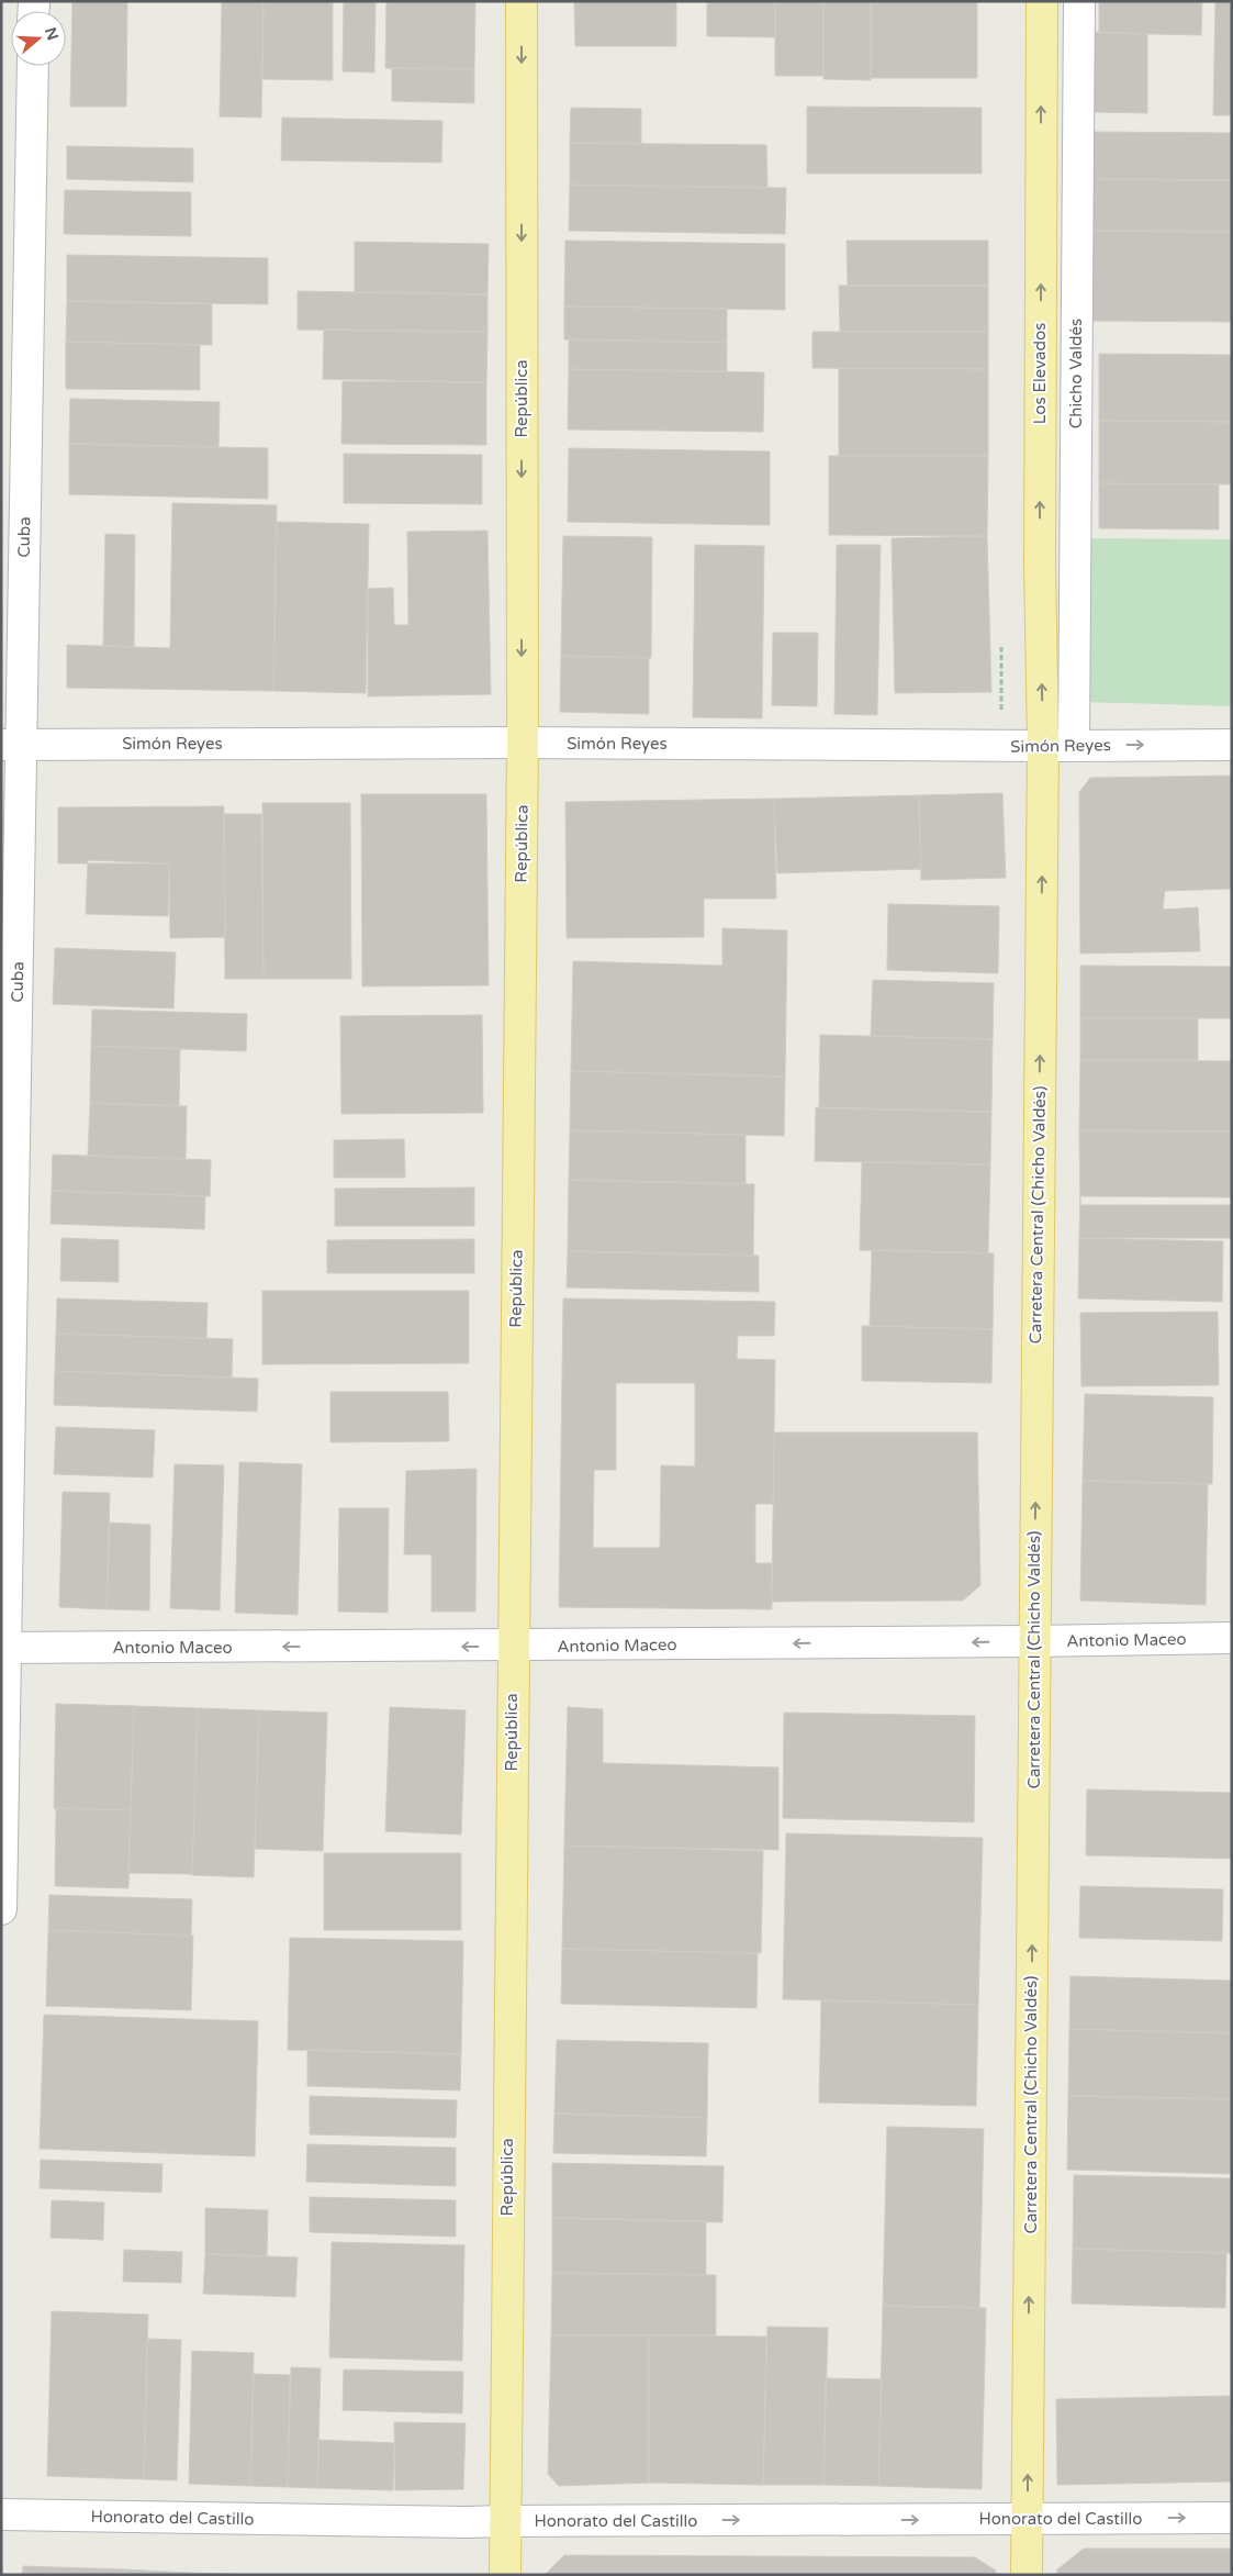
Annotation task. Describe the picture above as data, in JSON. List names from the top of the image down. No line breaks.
{"streets":{"main road":["Los Elevados","República","Carretera Central (Chicho Valdés)"],"street":["Chicho Valdés","Cuba","Simón Reyes","Antonio Maceo","Honorato del Castillo"]},"crossings":[["Los Elevados","Simón Reyes"],["Los Elevados","Carretera Central (Chicho Valdés)"],["Chicho Valdés","Simón Reyes"],["República","Simón Reyes"],["República","Antonio Maceo"],["República","Honorato del Castillo"],["Cuba","Simón Reyes"],["Cuba","Antonio Maceo"],["Simón Reyes","Carretera Central (Chicho Valdés)"],["Carretera Central (Chicho Valdés)","Antonio Maceo"],["Carretera Central (Chicho Valdés)","Honorato del Castillo"]],"one_way":["Los Elevados","Carretera Central (Chicho Valdés)","Antonio Maceo","Honorato del Castillo"],"north":"right"}
